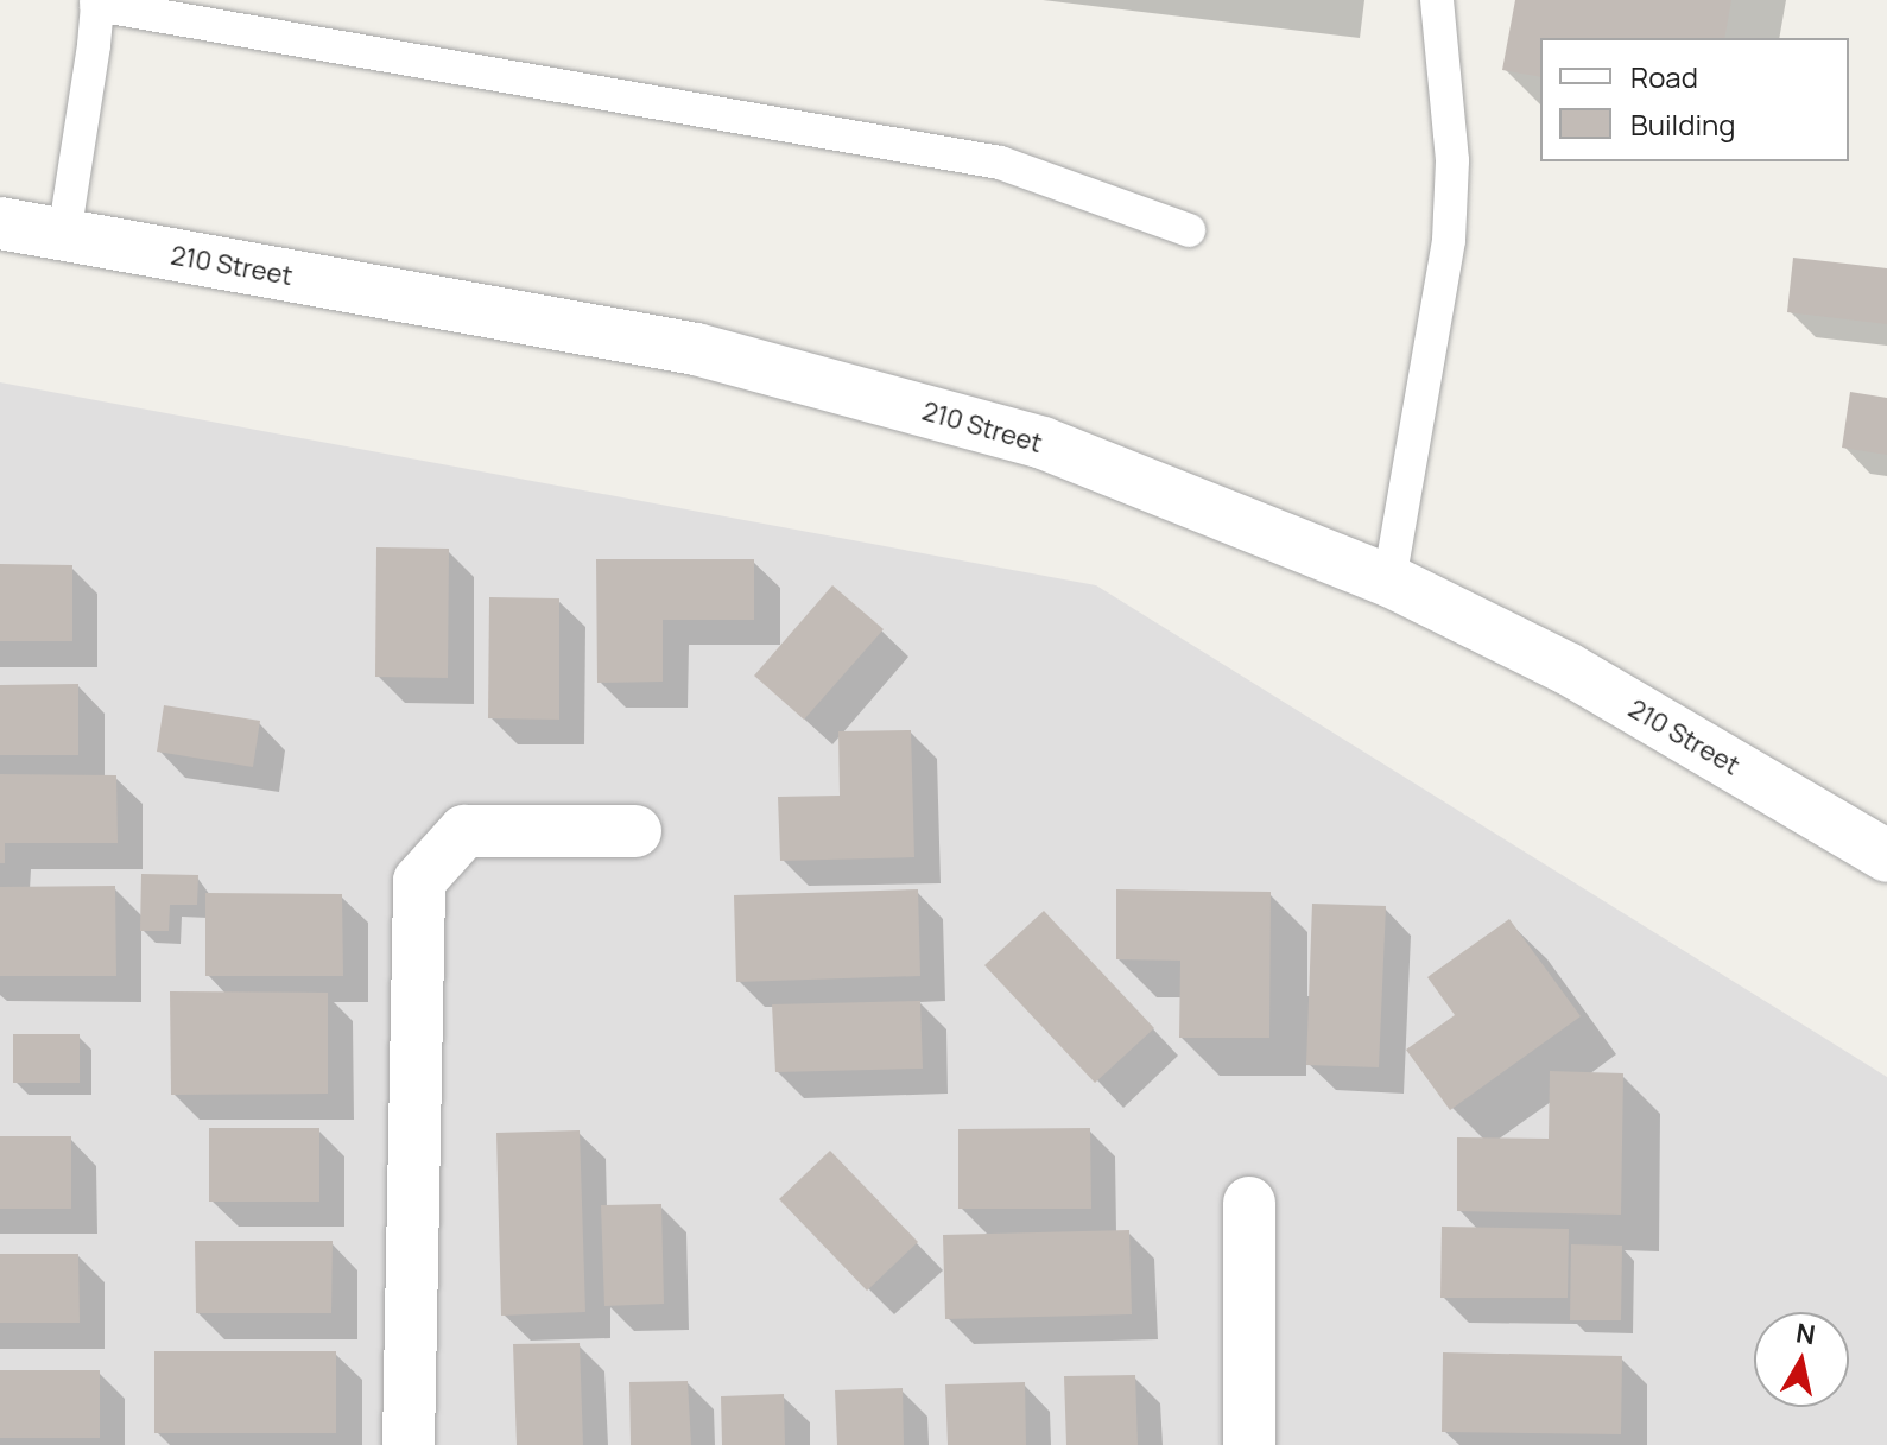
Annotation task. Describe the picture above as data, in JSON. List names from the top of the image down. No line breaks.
{"streets":{"street":["210 Street"]},"legend":["Road","Building"],"north":"top"}
